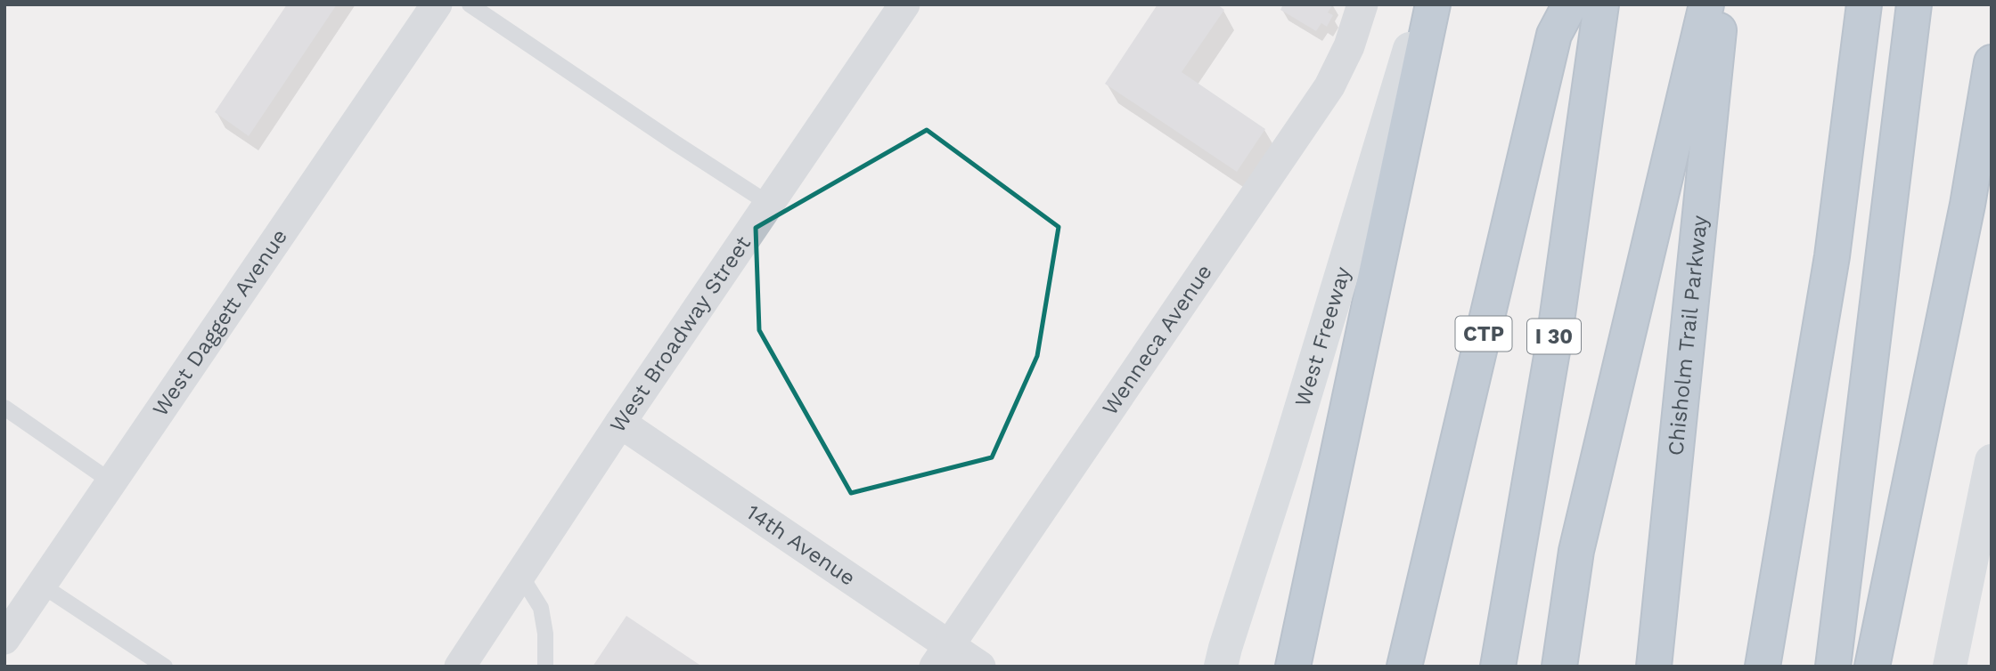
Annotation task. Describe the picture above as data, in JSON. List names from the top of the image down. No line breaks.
{"streets":{"highway":["CTP","Chisholm Trail Parkway","I 30"],"main road":["West Freeway"],"street":["West Daggett Avenue","West Broadway Street","Wenneca Avenue","14th Avenue"]},"crossings":[["West Broadway Street","14th Avenue"],["Wenneca Avenue","14th Avenue"]]}
